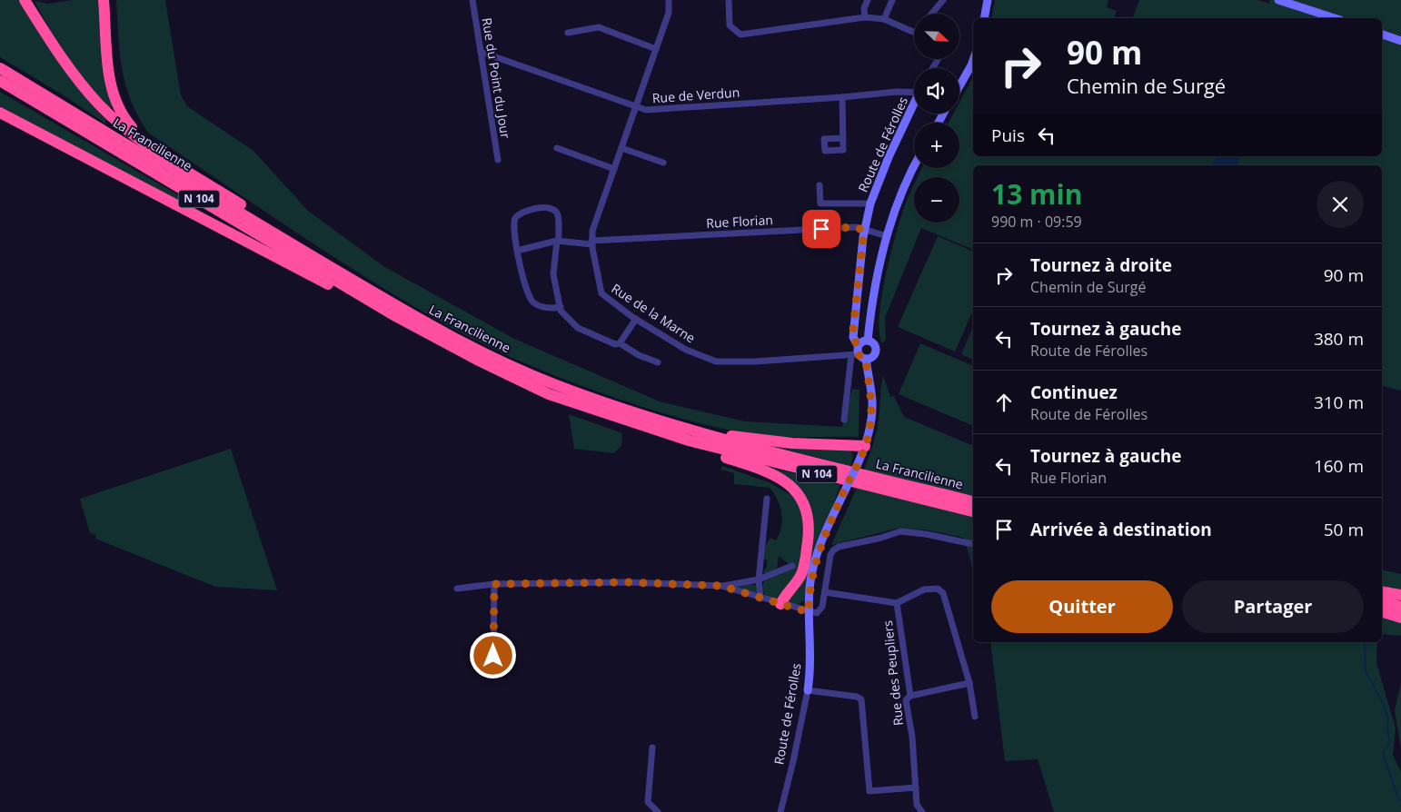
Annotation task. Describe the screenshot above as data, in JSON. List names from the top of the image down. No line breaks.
{"streets":{"highway":["La Francilienne","N 104"],"street":["Rue du Point du Jour","Rue de Verdun","Route de Férolles","Rue Florian","Rue de la Marne","Rue des Peupliers"]},"crossings":[["Rue du Point du Jour","Rue de Verdun"],["Rue de Verdun","Rue de la Marne"],["Route de Férolles","Rue Florian"],["Route de Férolles","Rue de la Marne"],["Rue Florian","Rue de la Marne"]],"north":"bottom right","page":{"map_buttons":["+","−"],"turn":["90 m","Chemin de Surgé"],"then":"Puis","heading":["13 min","990 m · 09:59"],"list":[{"name":"Tournez à droite","note":"Chemin de Surgé","value":"90 m"},{"name":"Tournez à gauche","note":"Route de Férolles","value":"380 m"},{"name":"Continuez","note":"Route de Férolles","value":"310 m"},{"name":"Tournez à gauche","note":"Rue Florian","value":"160 m"},{"name":"Arrivée à destination","value":"50 m"}],"buttons":["Quitter","Partager"]}}
